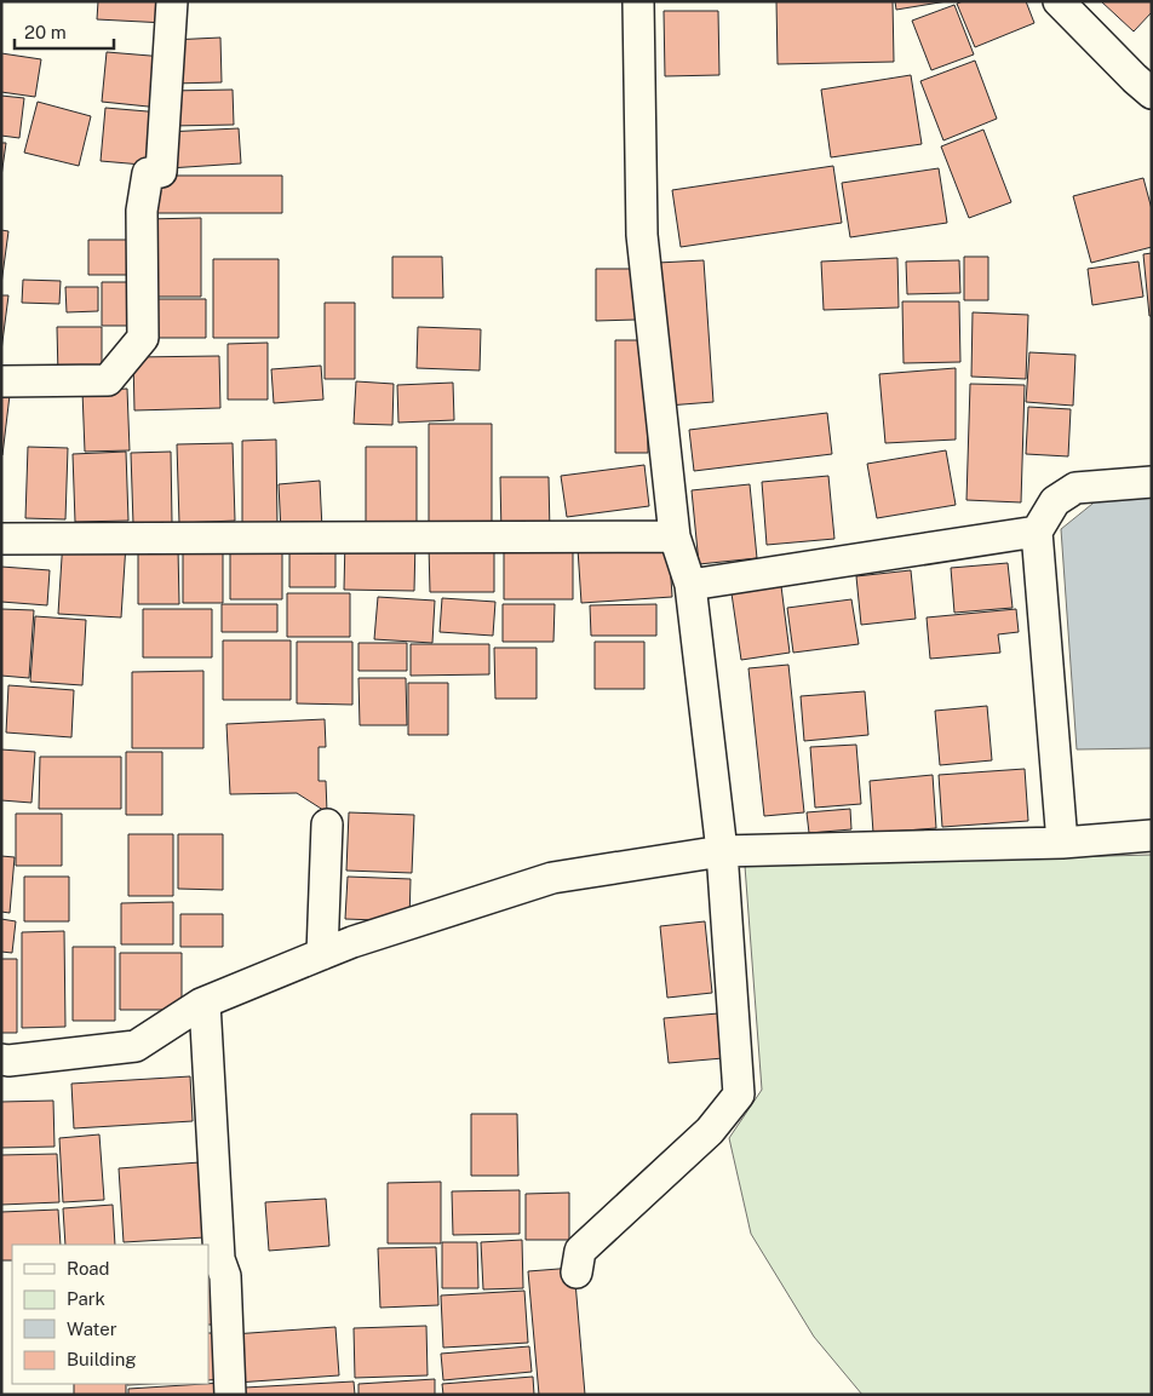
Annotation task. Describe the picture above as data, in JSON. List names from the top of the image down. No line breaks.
{"legend":["Road","Park","Water","Building"],"scale_bar":"20 m"}
